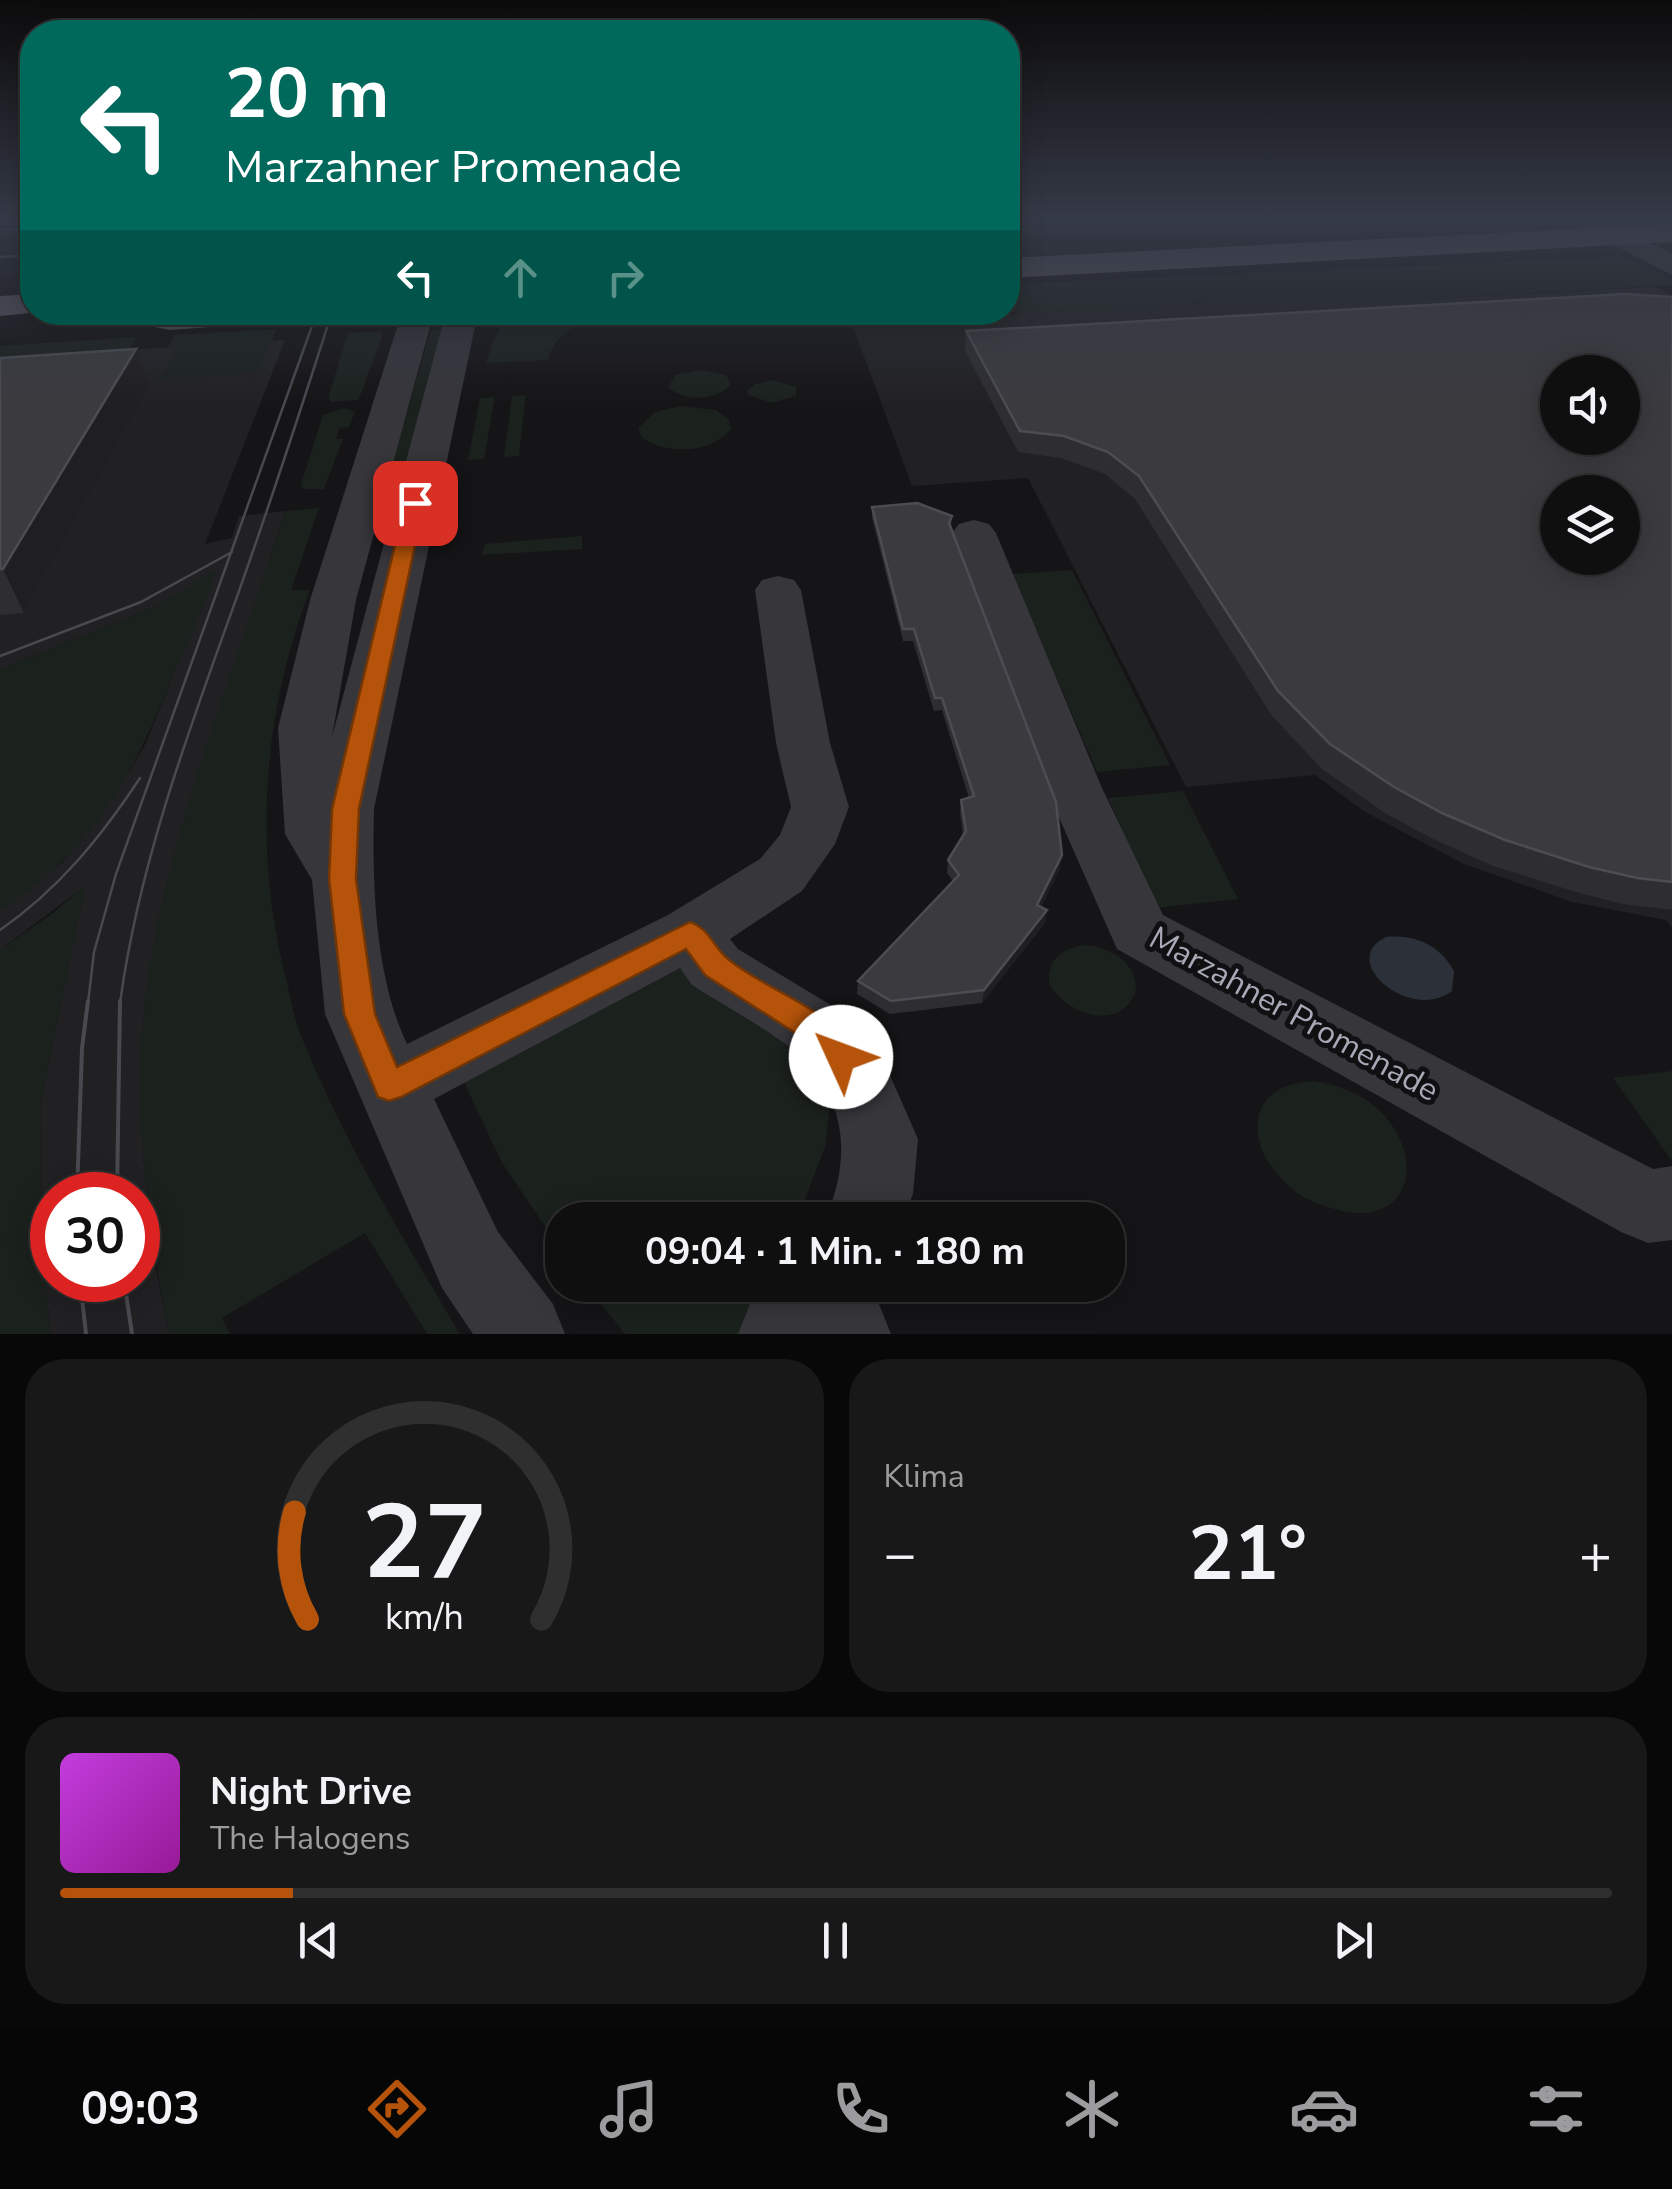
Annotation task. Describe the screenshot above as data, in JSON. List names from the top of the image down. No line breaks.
{"streets":{"street":["Marzahner Promenade"]},"page":{"turn":["20 m","Marzahner Promenade"],"limit":"30","trip":"09:04 · 1 Min. · 180 m","tile":"Klima","heat":["−","21°","+"],"song":["Night Drive","The Halogens"],"tabs":"09:03","gauge":["27","km/h"]}}
